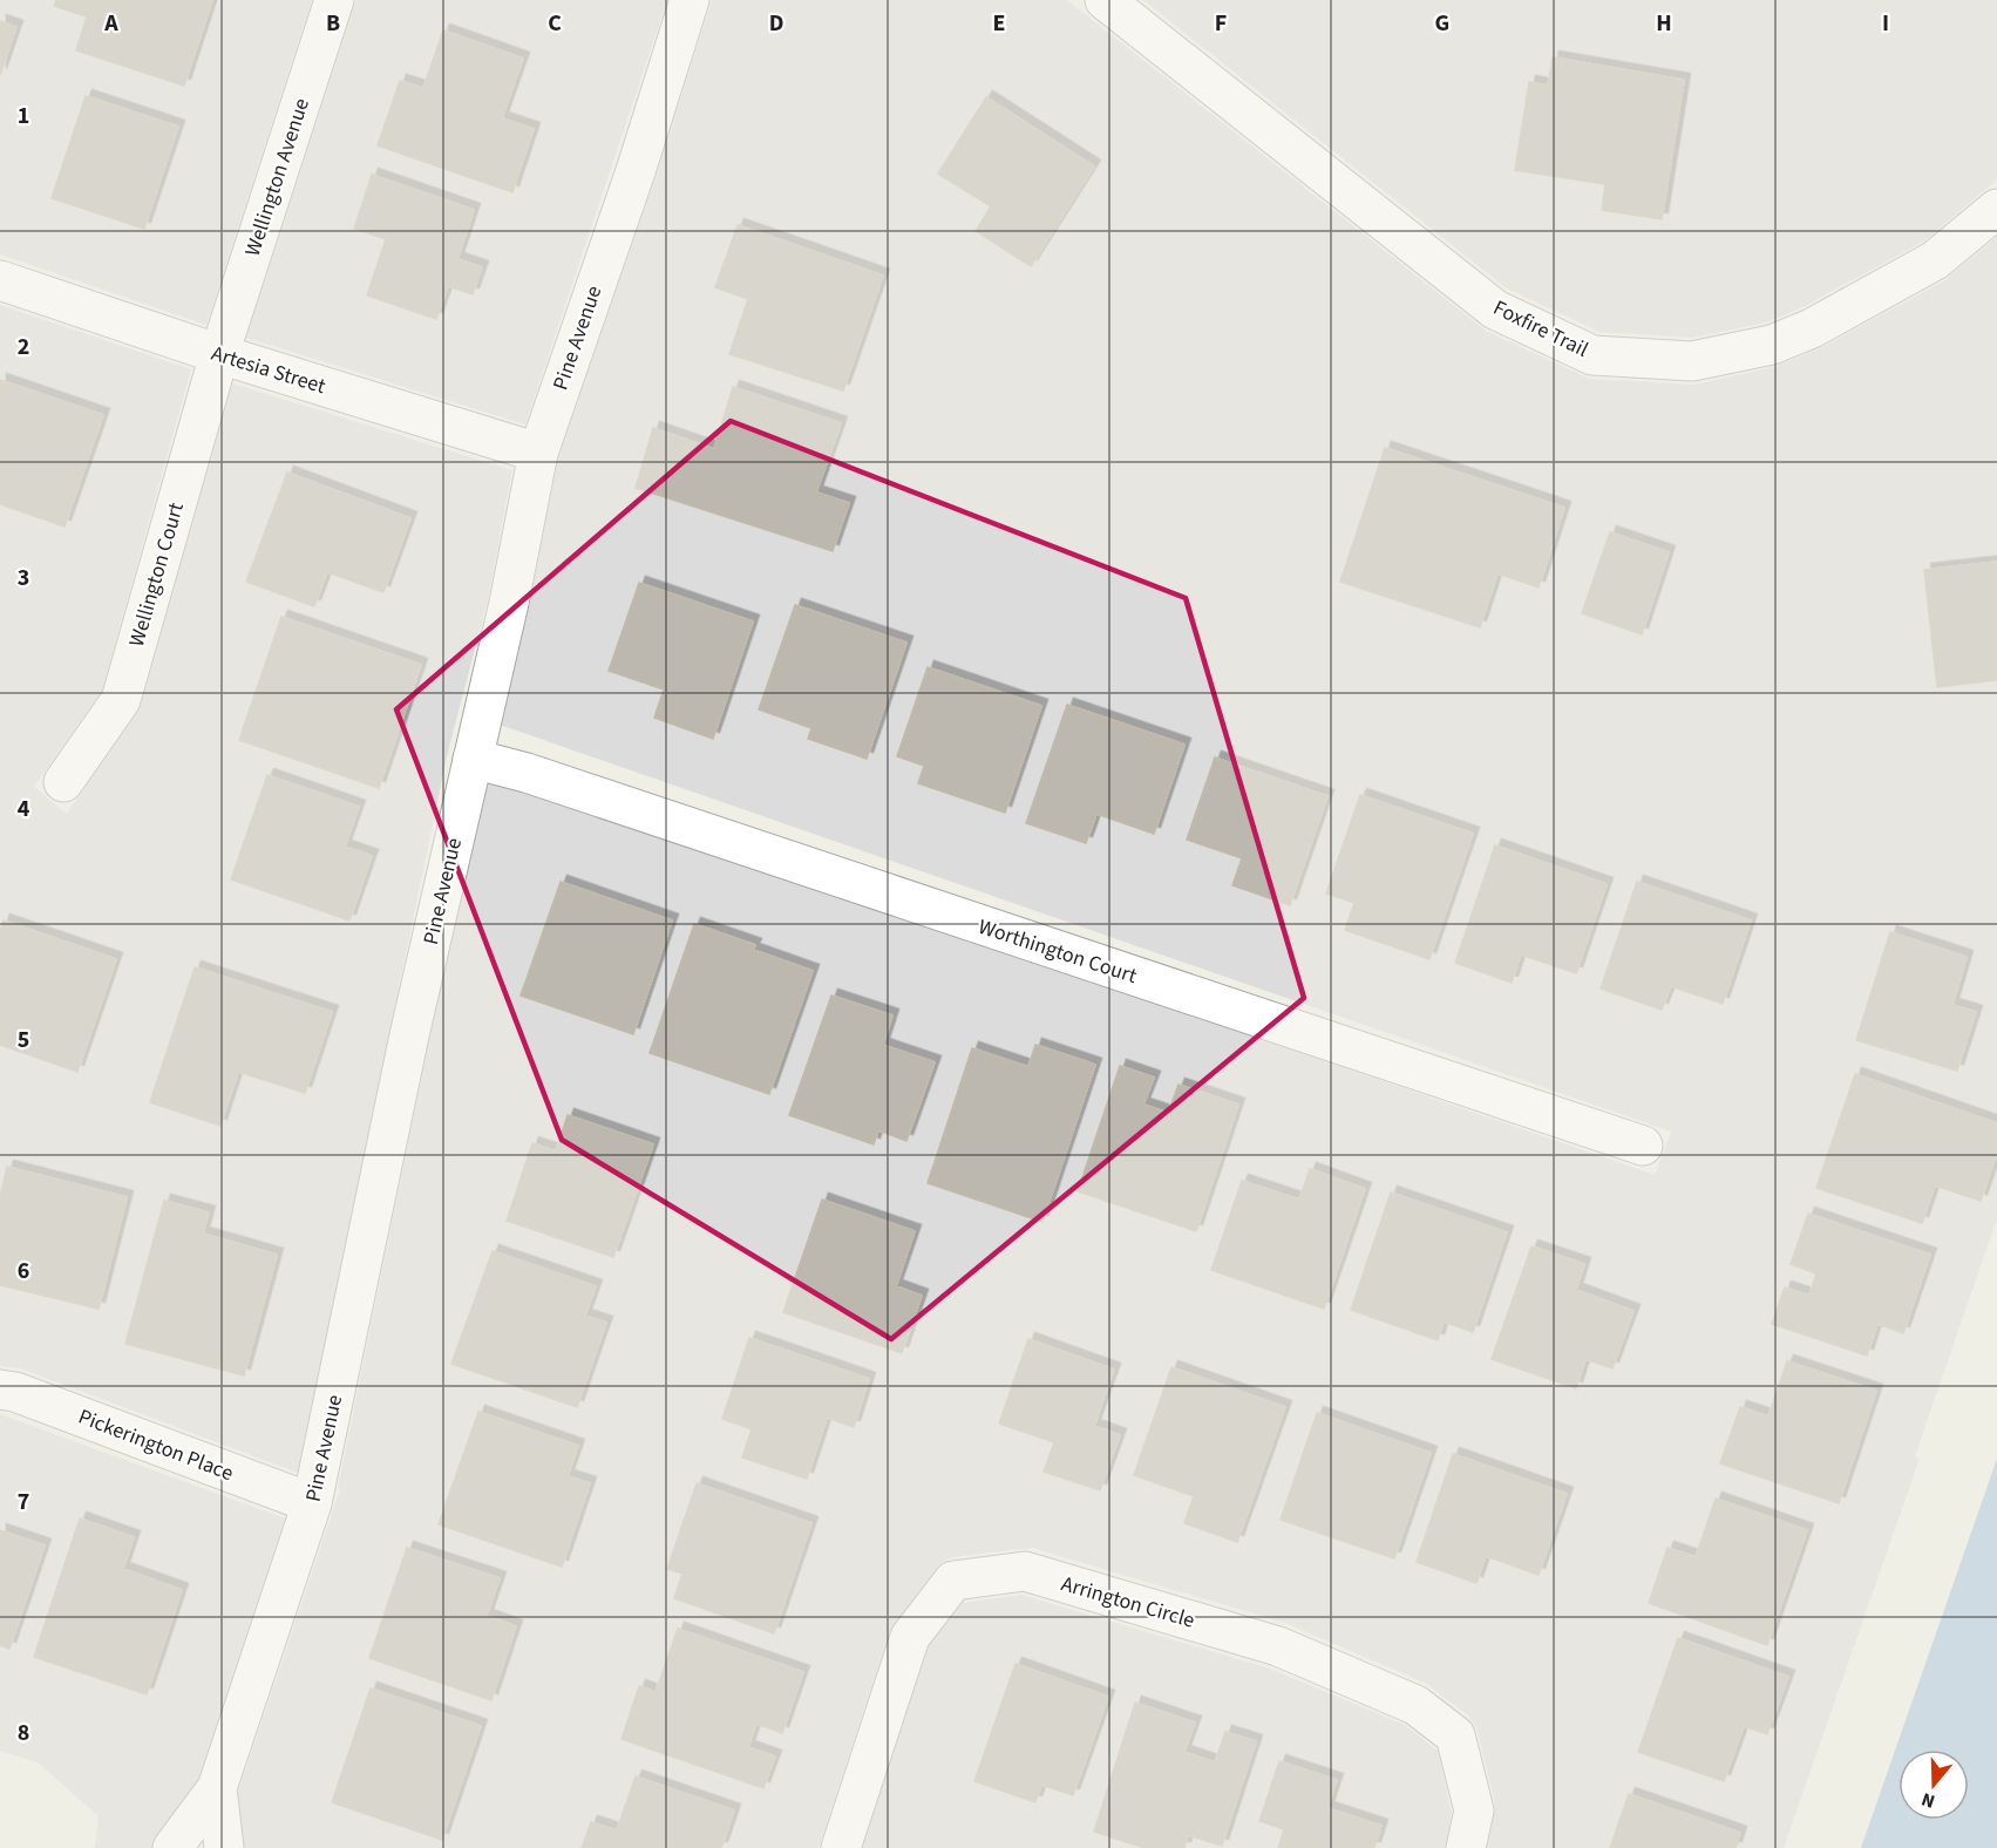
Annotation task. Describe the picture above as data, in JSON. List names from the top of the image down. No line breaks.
{"streets":{"street":["Wellington Avenue","Foxfire Trail","Pine Avenue","Artesia Street","Wellington Court","Worthington Court","Pickerington Place","Arrington Circle"]},"crossings":[["Wellington Avenue","Artesia Street"],["Wellington Avenue","Wellington Court"],["Pine Avenue","Artesia Street"],["Pine Avenue","Worthington Court"],["Pine Avenue","Pickerington Place"],["Artesia Street","Wellington Court"]],"north":"bottom","grid":{"columns":["A","B","C","D","E","F","G","H","I"],"rows":["1","2","3","4","5","6","7","8"]}}
